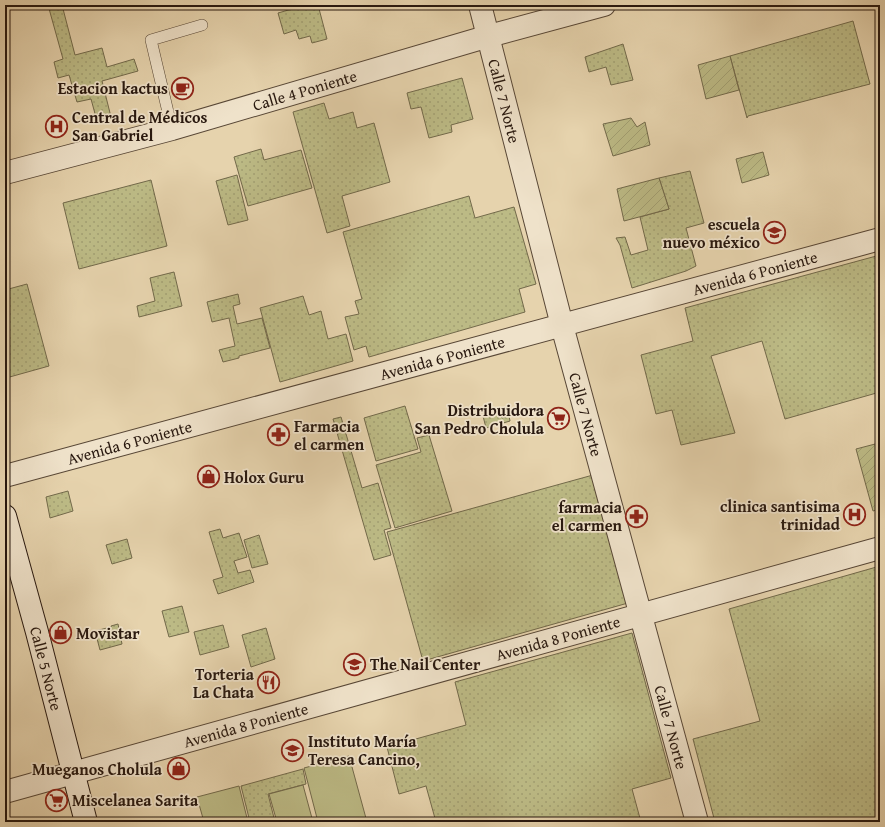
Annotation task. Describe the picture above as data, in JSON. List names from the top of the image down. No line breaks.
{"streets":{"street":["Calle 4 Poniente","Calle 7 Norte","Avenida 6 Poniente","Avenida 8 Poniente","Calle 5 Norte"]},"crossings":[["Calle 4 Poniente","Calle 7 Norte"],["Calle 7 Norte","Avenida 6 Poniente"],["Calle 7 Norte","Avenida 8 Poniente"],["Avenida 8 Poniente","Calle 5 Norte"]],"places":{"cafe":["Estacion kactus"],"hospital":["Central de Médicos San Gabriel","clinica santisima trinidad"],"school or university":["escuela nuevo méxico","The Nail Center","Instituto María Teresa Cancino,"],"supermarket":["Distribuidora San Pedro Cholula","Miscelanea Sarita"],"pharmacy":["Farmacia el carmen","farmacia el carmen"],"shop":["Holox Guru","Movistar","Mueganos Cholula"],"restaurant":["Torteria La Chata"]}}
